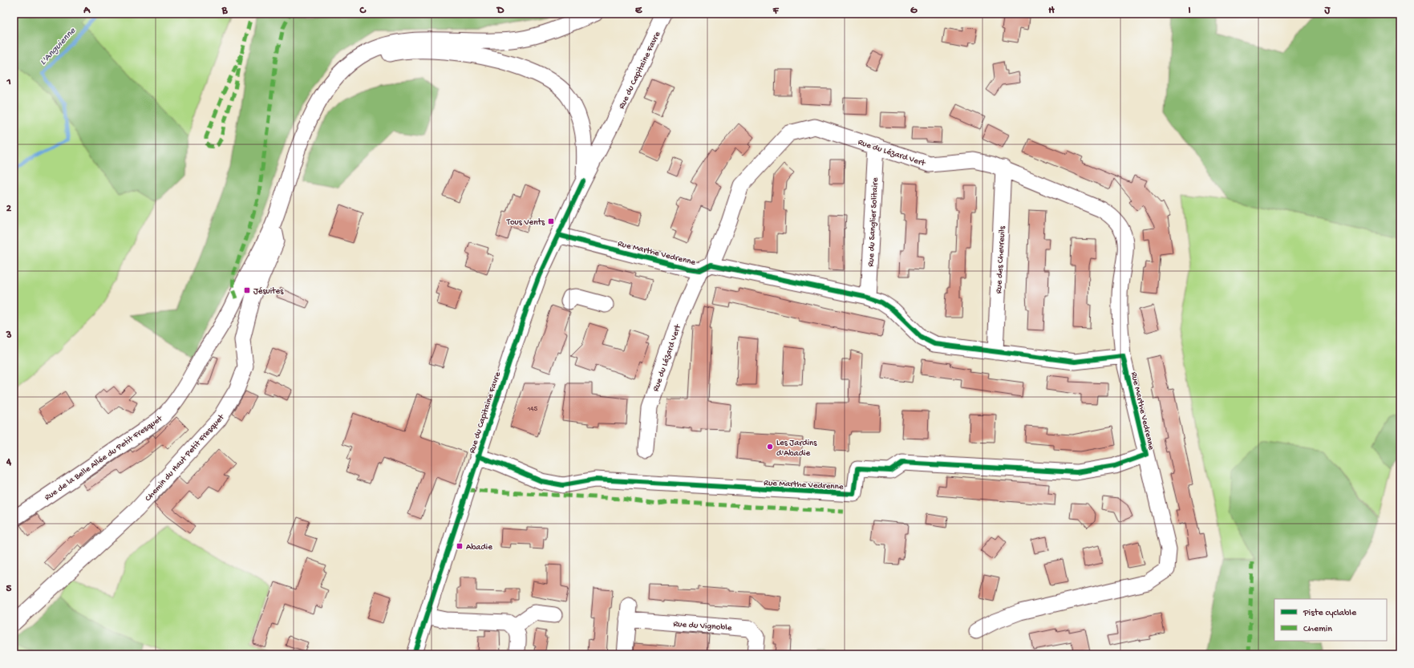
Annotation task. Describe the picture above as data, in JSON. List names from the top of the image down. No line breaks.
{"streets":{"street":["Rue du Capitaine Favre","Rue du Lézard Vert","Rue du Sanglier Solitaire","Rue Marthe Vedrenne","Rue des Chevreuils","Rue de la Belle Allée du Petit Fresquet","Chemin du Haut Petit Fresquet","Rue du Vignoble"]},"crossings":[["Rue du Capitaine Favre","Rue Marthe Vedrenne"],["Rue du Lézard Vert","Rue du Sanglier Solitaire"],["Rue du Lézard Vert","Rue Marthe Vedrenne"],["Rue du Lézard Vert","Rue des Chevreuils"],["Rue du Sanglier Solitaire","Rue Marthe Vedrenne"],["Rue Marthe Vedrenne","Rue des Chevreuils"],["Rue de la Belle Allée du Petit Fresquet","Chemin du Haut Petit Fresquet"]],"water":["L'Anguienne"],"places":{"transit":["Tous Vents","Jésuites","Abadie"],"other":["Les Jardins d'Abadie"]},"house_numbers":["145"],"legend":["Piste cyclable","Chemin"],"grid":{"columns":["A","B","C","D","E","F","G","H","I","J"],"rows":["1","2","3","4","5"]}}
